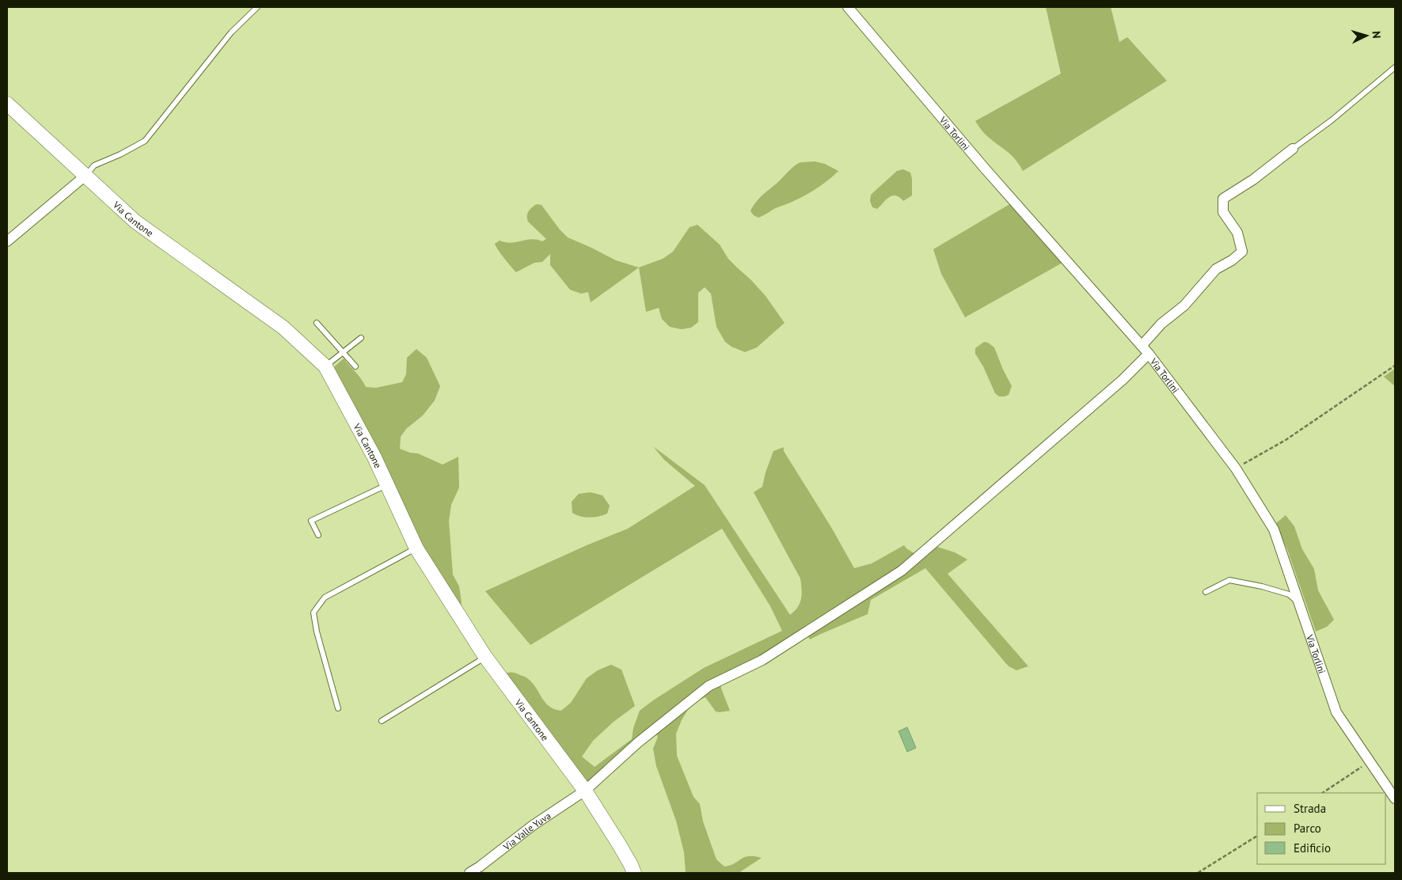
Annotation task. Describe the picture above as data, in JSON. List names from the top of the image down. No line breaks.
{"streets":{"main road":["Via Cantone"],"street":["Via Torlini","Via Valle Yuva"]},"crossings":[["Via Torlini","Via Valle Yuva"],["Via Cantone","Via Valle Yuva"]],"legend":["Strada","Parco","Edificio"],"north":"right"}
